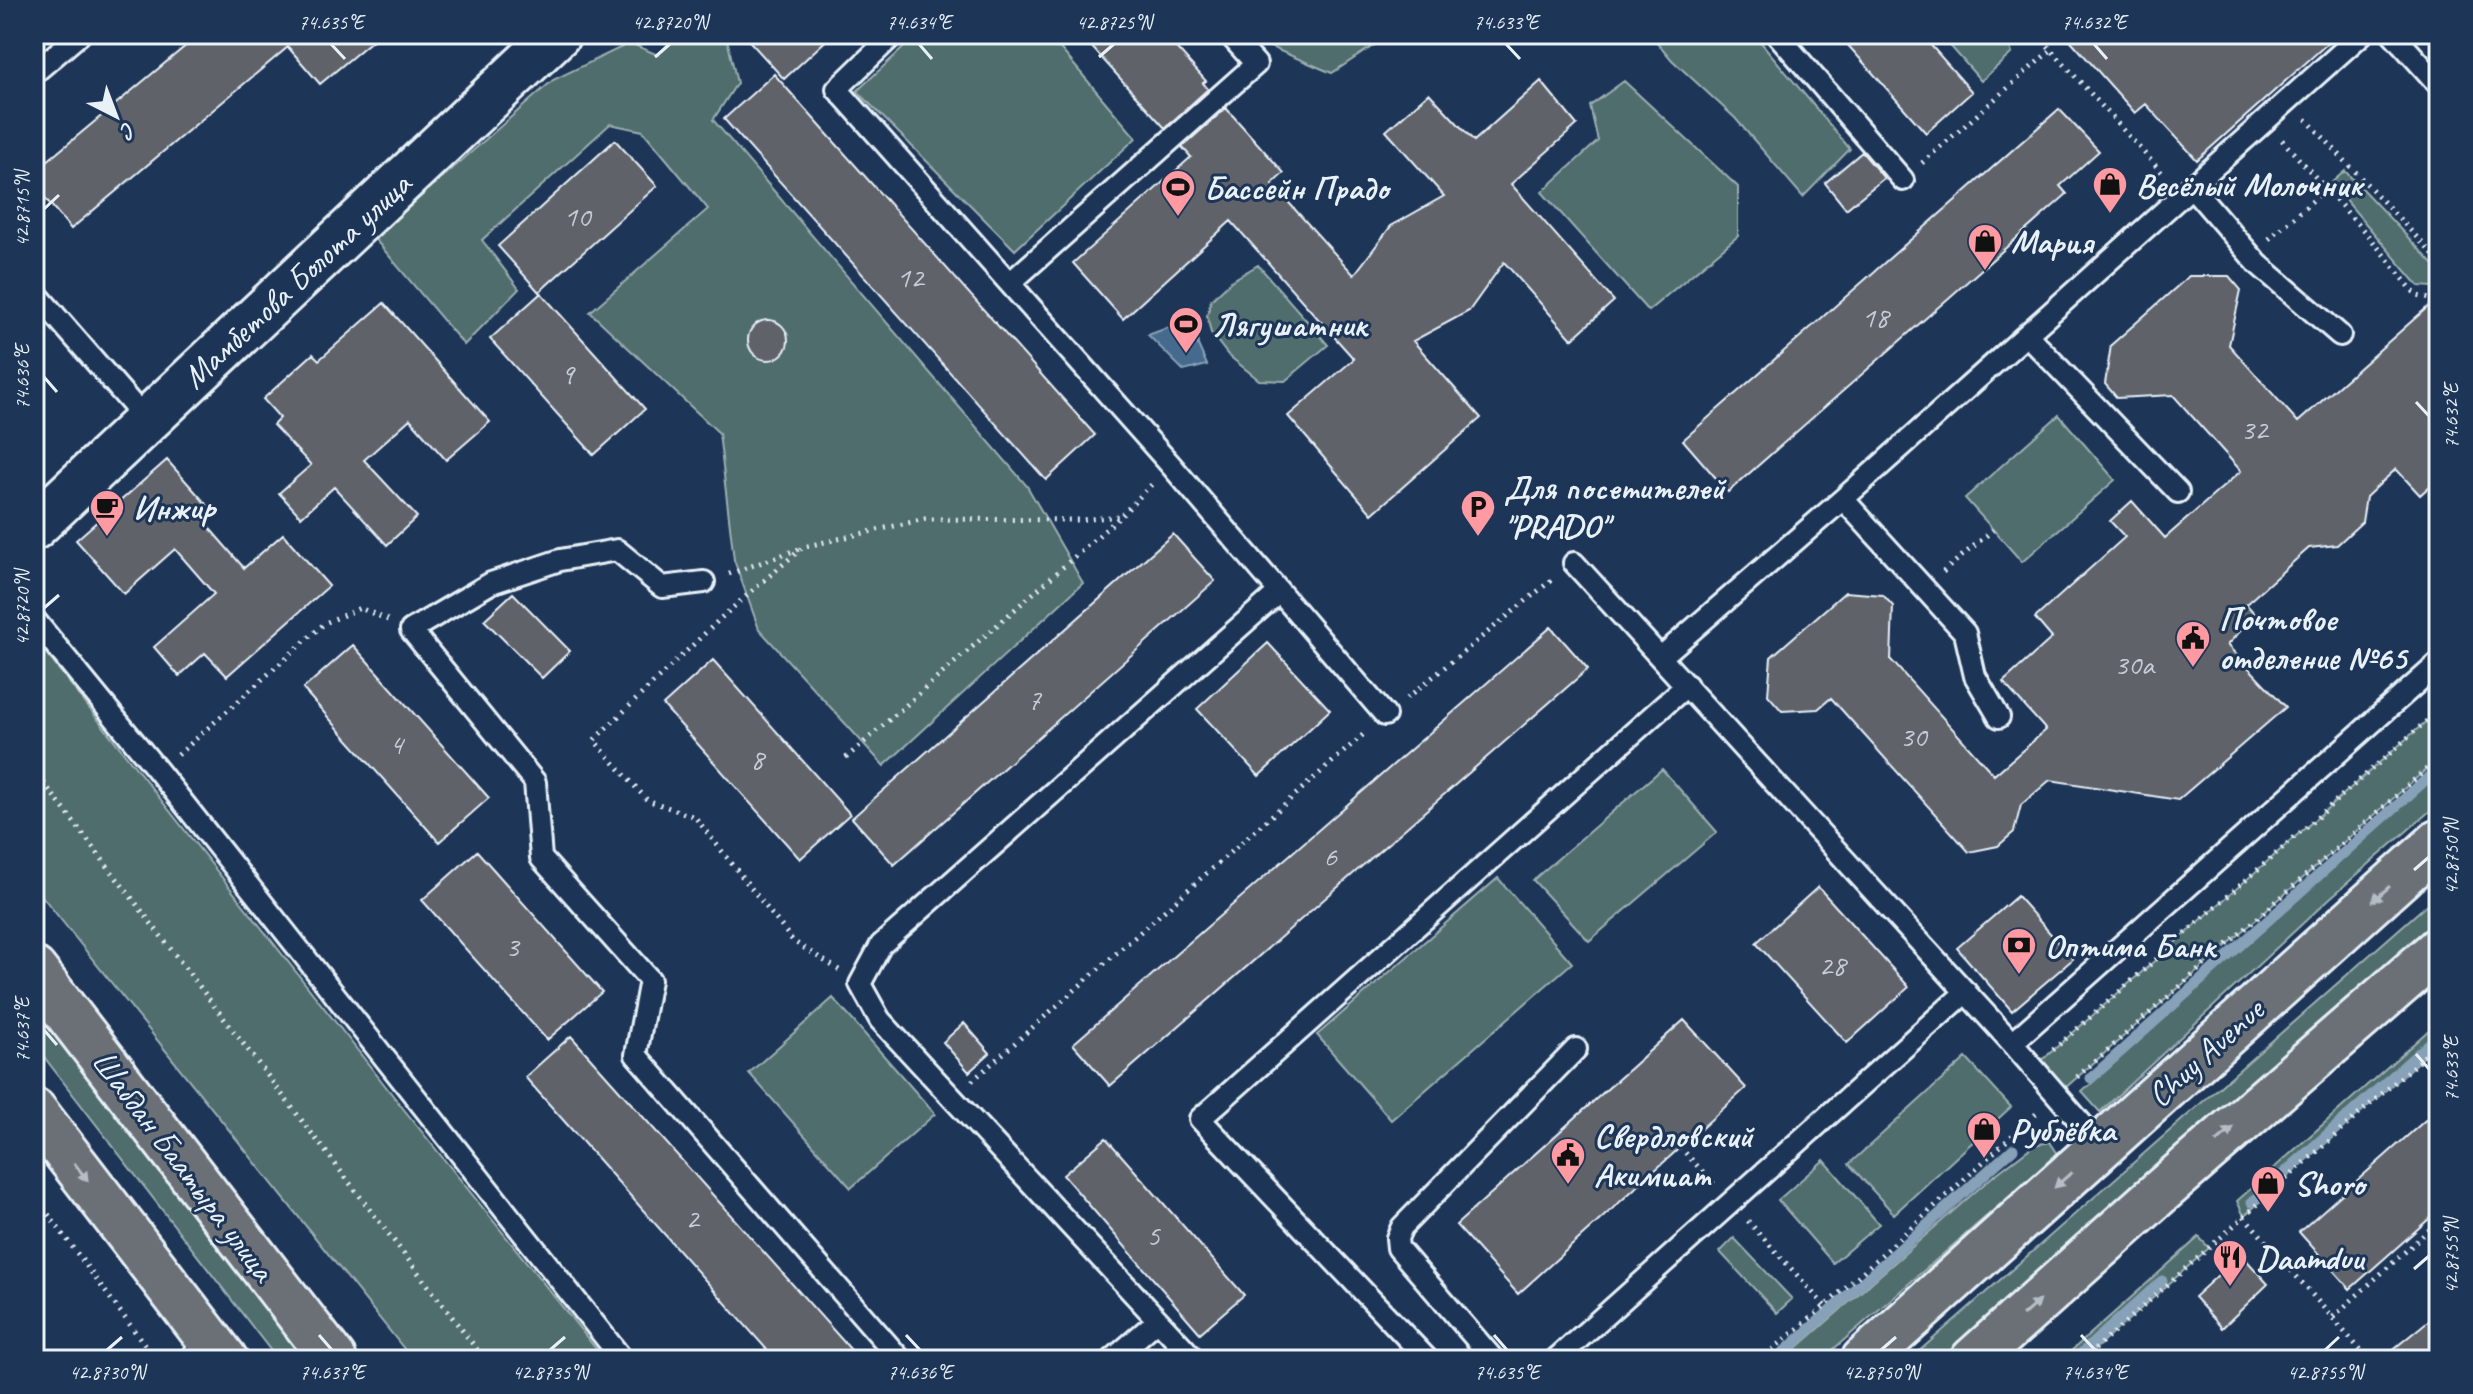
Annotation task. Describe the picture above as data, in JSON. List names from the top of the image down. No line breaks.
{"streets":{"main road":["Chuy Avenue","Шабдан Баатыра улица"],"street":["Мамбетова Болота улица"]},"places":{"shop":["Весёлый Молочник","Мария","Рублёвка","Shoro"],"sports":["Бассейн Прадо","Лягушатник"],"cafe":["Инжир"],"parking":["Для посетителей \"PRADO\""],"public building":["Почтовое отделение №65","Свердловский Акимиат"],"bank":["Оптима Банк"],"restaurant":["Daamduu"]},"house_numbers":["10","12","18","9","32","30а","7","30","4","8","6","3","28","2","5"],"north":"bottom right","coordinates":["74.635°E","42.8720°N","74.634°E","42.8725°N","74.633°E","74.632°E","42.8715°N","74.636°E","42.8750°N","74.637°E","42.8755°N","42.8730°N","42.8735°N"]}
